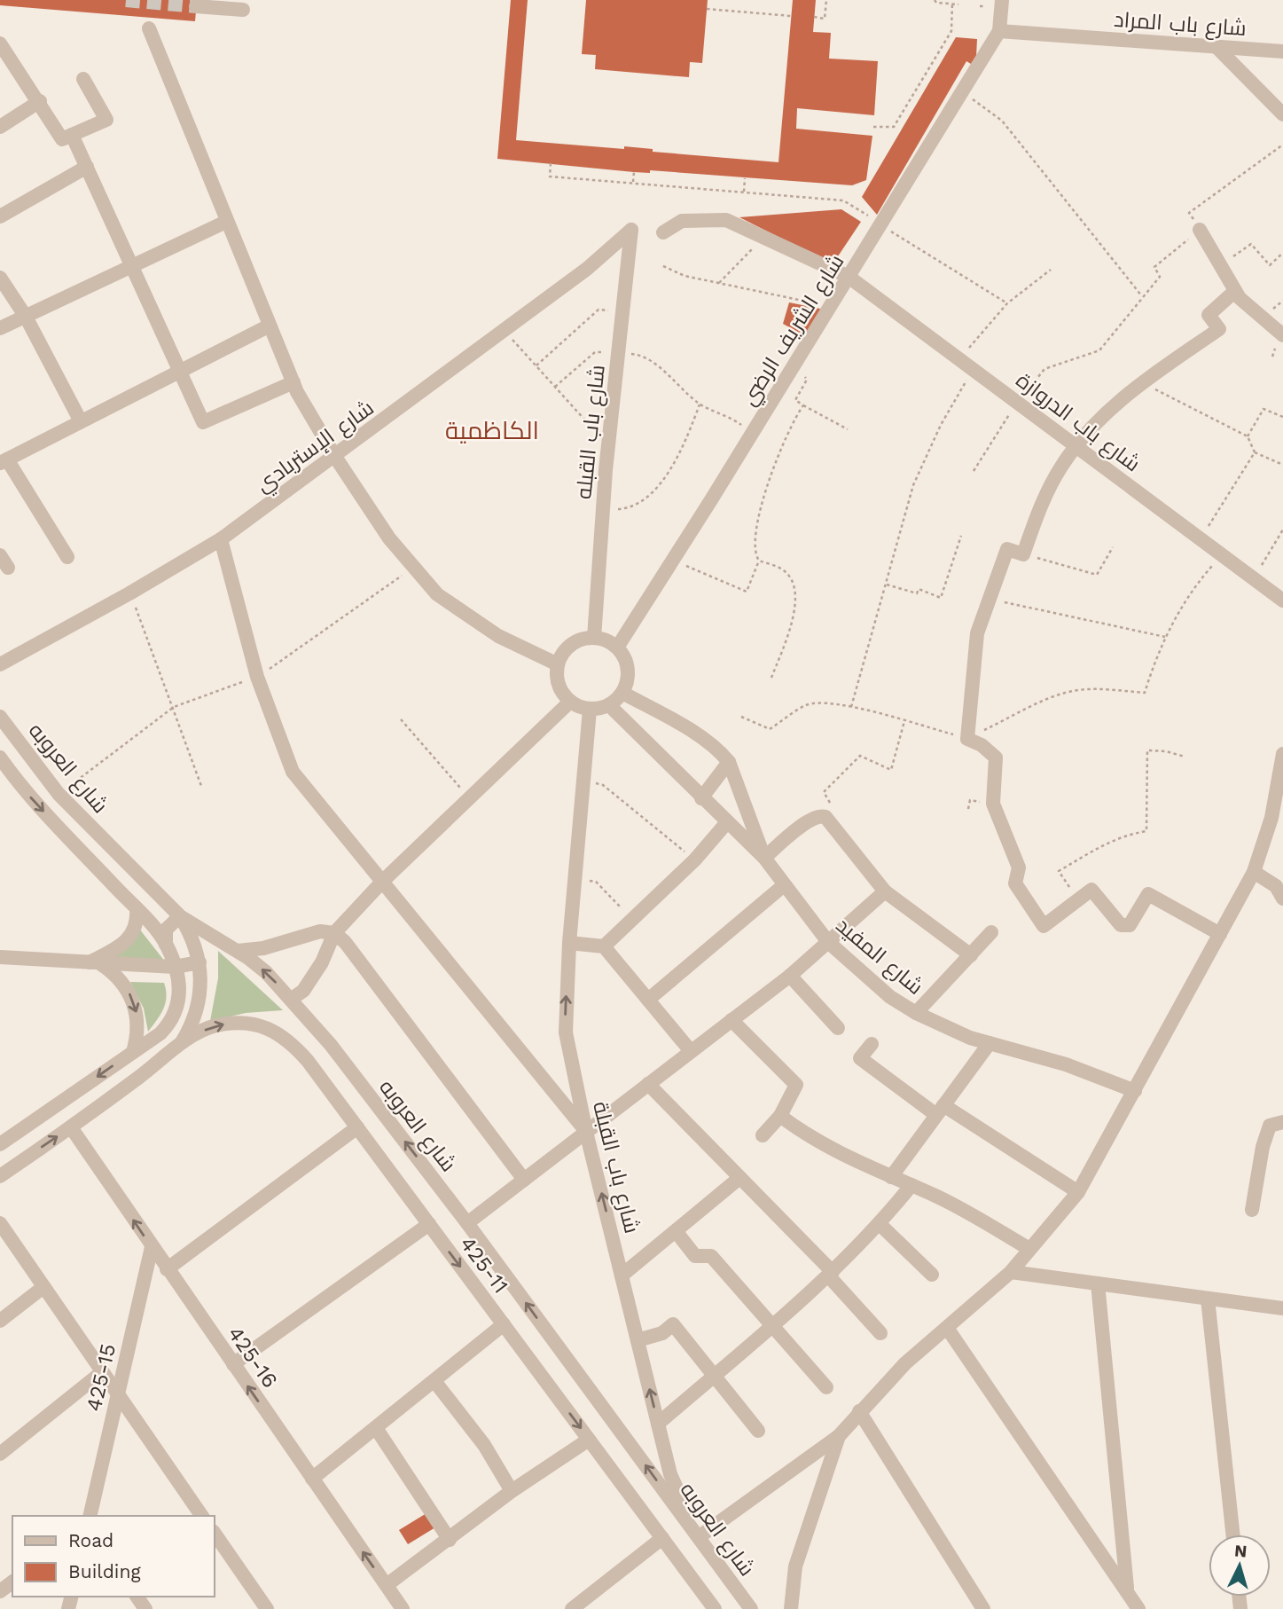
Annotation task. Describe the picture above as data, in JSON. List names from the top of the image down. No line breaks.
{"streets":{"street":["شارع باب المراد","شارع الشريف الرضي","شارع باب الدروازة","شارع باب القبله","شارع الإستربادي","شارع العروبه","شارع المفيد","شارع باب القبلة","425-11","425-16","425-15"]},"crossings":[["شارع باب المراد","شارع الشريف الرضي"],["شارع الشريف الرضي","شارع باب الدروازة"],["شارع الشريف الرضي","شارع باب القبله"],["شارع الشريف الرضي","شارع المفيد"],["شارع الشريف الرضي","شارع باب القبلة"],["شارع باب القبله","شارع الإستربادي"],["شارع باب القبله","شارع المفيد"],["شارع باب القبله","شارع باب القبلة"],["شارع العروبه","شارع باب القبلة"],["شارع العروبه","425-11"],["شارع المفيد","شارع باب القبلة"],["425-11","425-16"],["425-16","425-15"]],"one_way":["شارع باب القبلة"],"districts":["الكاظمية"],"legend":["Road","Building"],"north":"top"}
